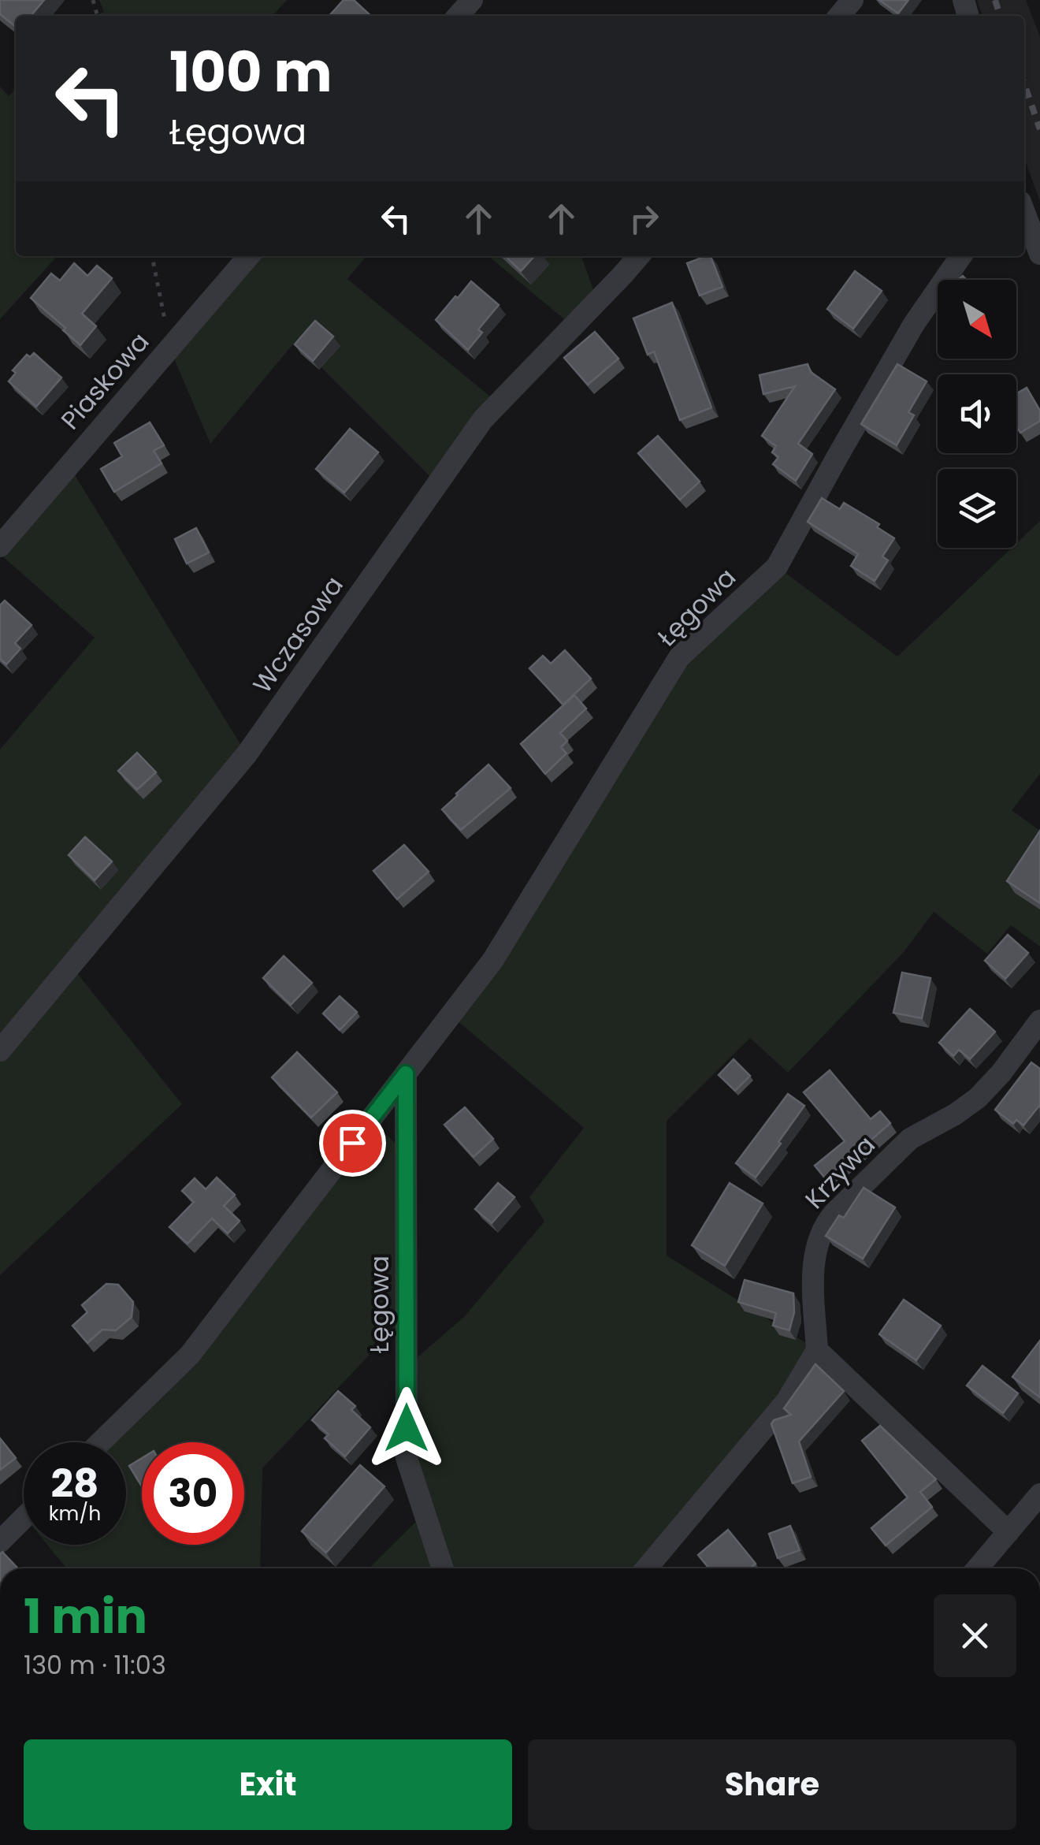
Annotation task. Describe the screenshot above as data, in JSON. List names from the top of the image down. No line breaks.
{"streets":{"street":["Piaskowa","Łęgowa","Wczasowa","Krzywa"]},"north":"bottom right","page":{"turn":["100 m","Łęgowa"],"speed":"28 km/h","limit":"30","heading":["1 min","130 m · 11:03"],"buttons":["Exit","Share"]}}
